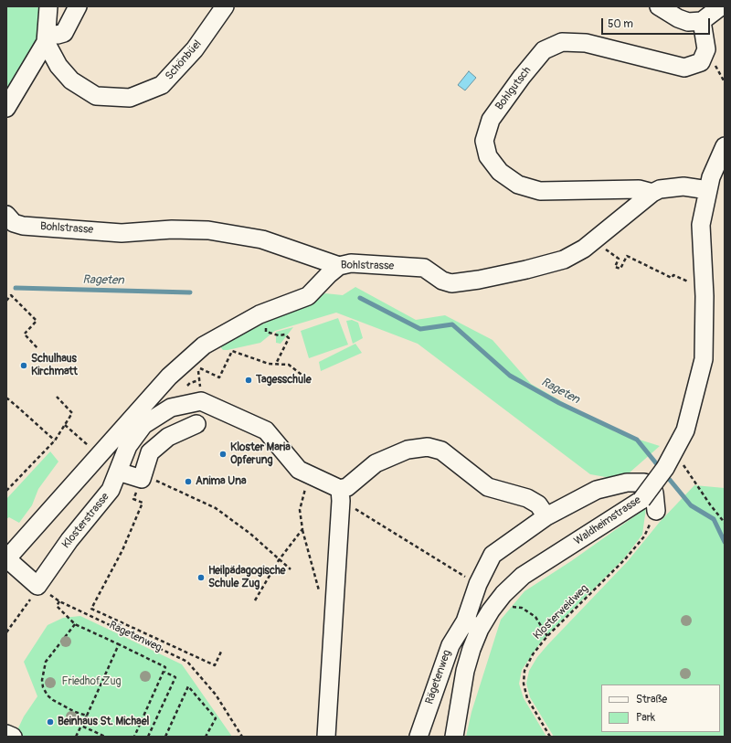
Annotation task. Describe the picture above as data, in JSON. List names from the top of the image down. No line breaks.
{"streets":{"street":["Schönbüel","Bohlgutsch","Bohlstrasse","Klosterstrasse","Waldheimstrasse","Rägetenweg"],"path":["Klosterweidweg"]},"crossings":[["Bohlgutsch","Bohlstrasse"],["Bohlstrasse","Waldheimstrasse"],["Klosterstrasse","Rägetenweg"],["Waldheimstrasse","Rägetenweg"]],"water":["Rageten"],"parks":["Friedhof Zug"],"places":["Schulhaus Kirchmatt","Tagesschule","Kloster Maria Opferung","Anima Una","Heilpädagogische Schule Zug","Beinhaus St. Michael"],"legend":["Straße","Park"],"scale_bar":"50 m"}
